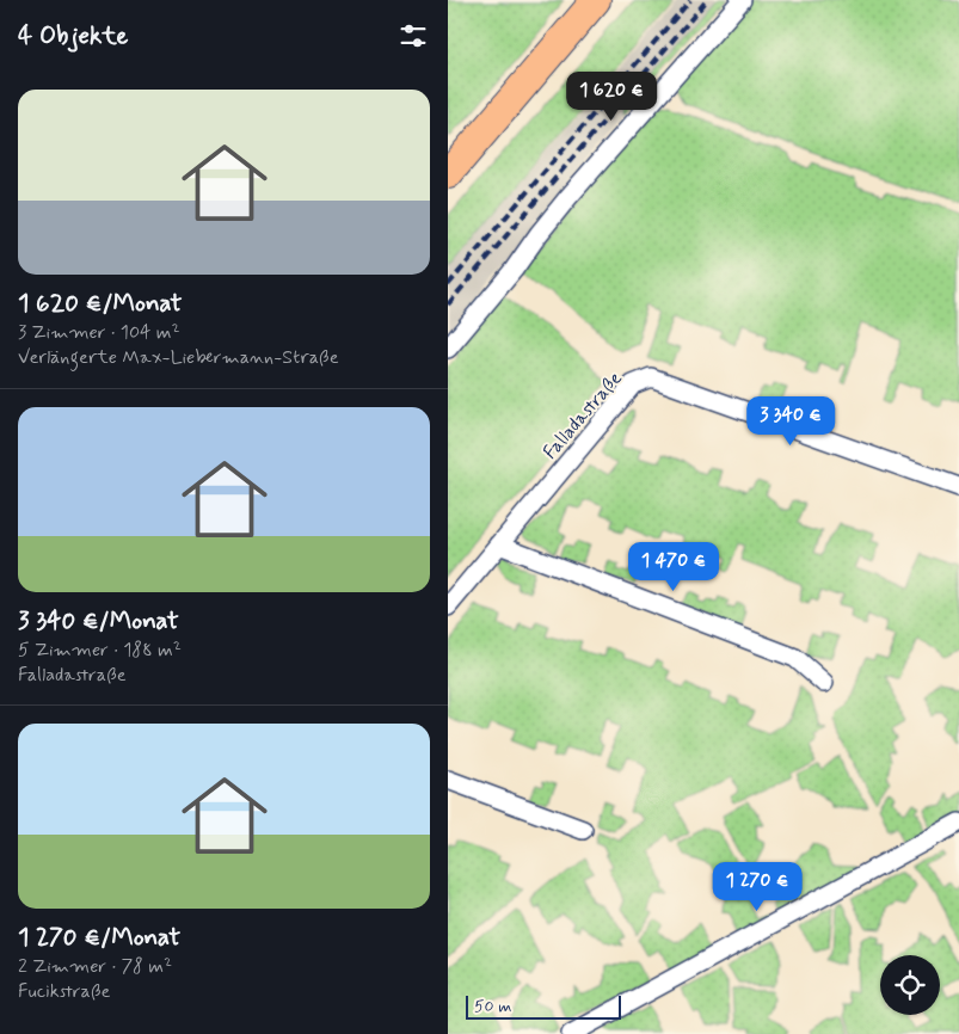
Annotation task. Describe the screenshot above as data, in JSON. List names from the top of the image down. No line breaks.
{"streets":{"street":["Falladastraße"]},"scale_bar":"50 m","page":{"heading":"4 Objekte","list":[{"name":"1 620 €/Monat","note":"3 Zimmer · 104 m² · Verlängerte Max-Liebermann-Straße"},{"name":"3 340 €/Monat","note":"5 Zimmer · 188 m² · Falladastraße"},{"name":"1 270 €/Monat","note":"2 Zimmer · 78 m² · Fucikstraße"}],"price":["1 620 €","3 340 €","1 470 €","1 270 €"],"scale":"50 m"}}
